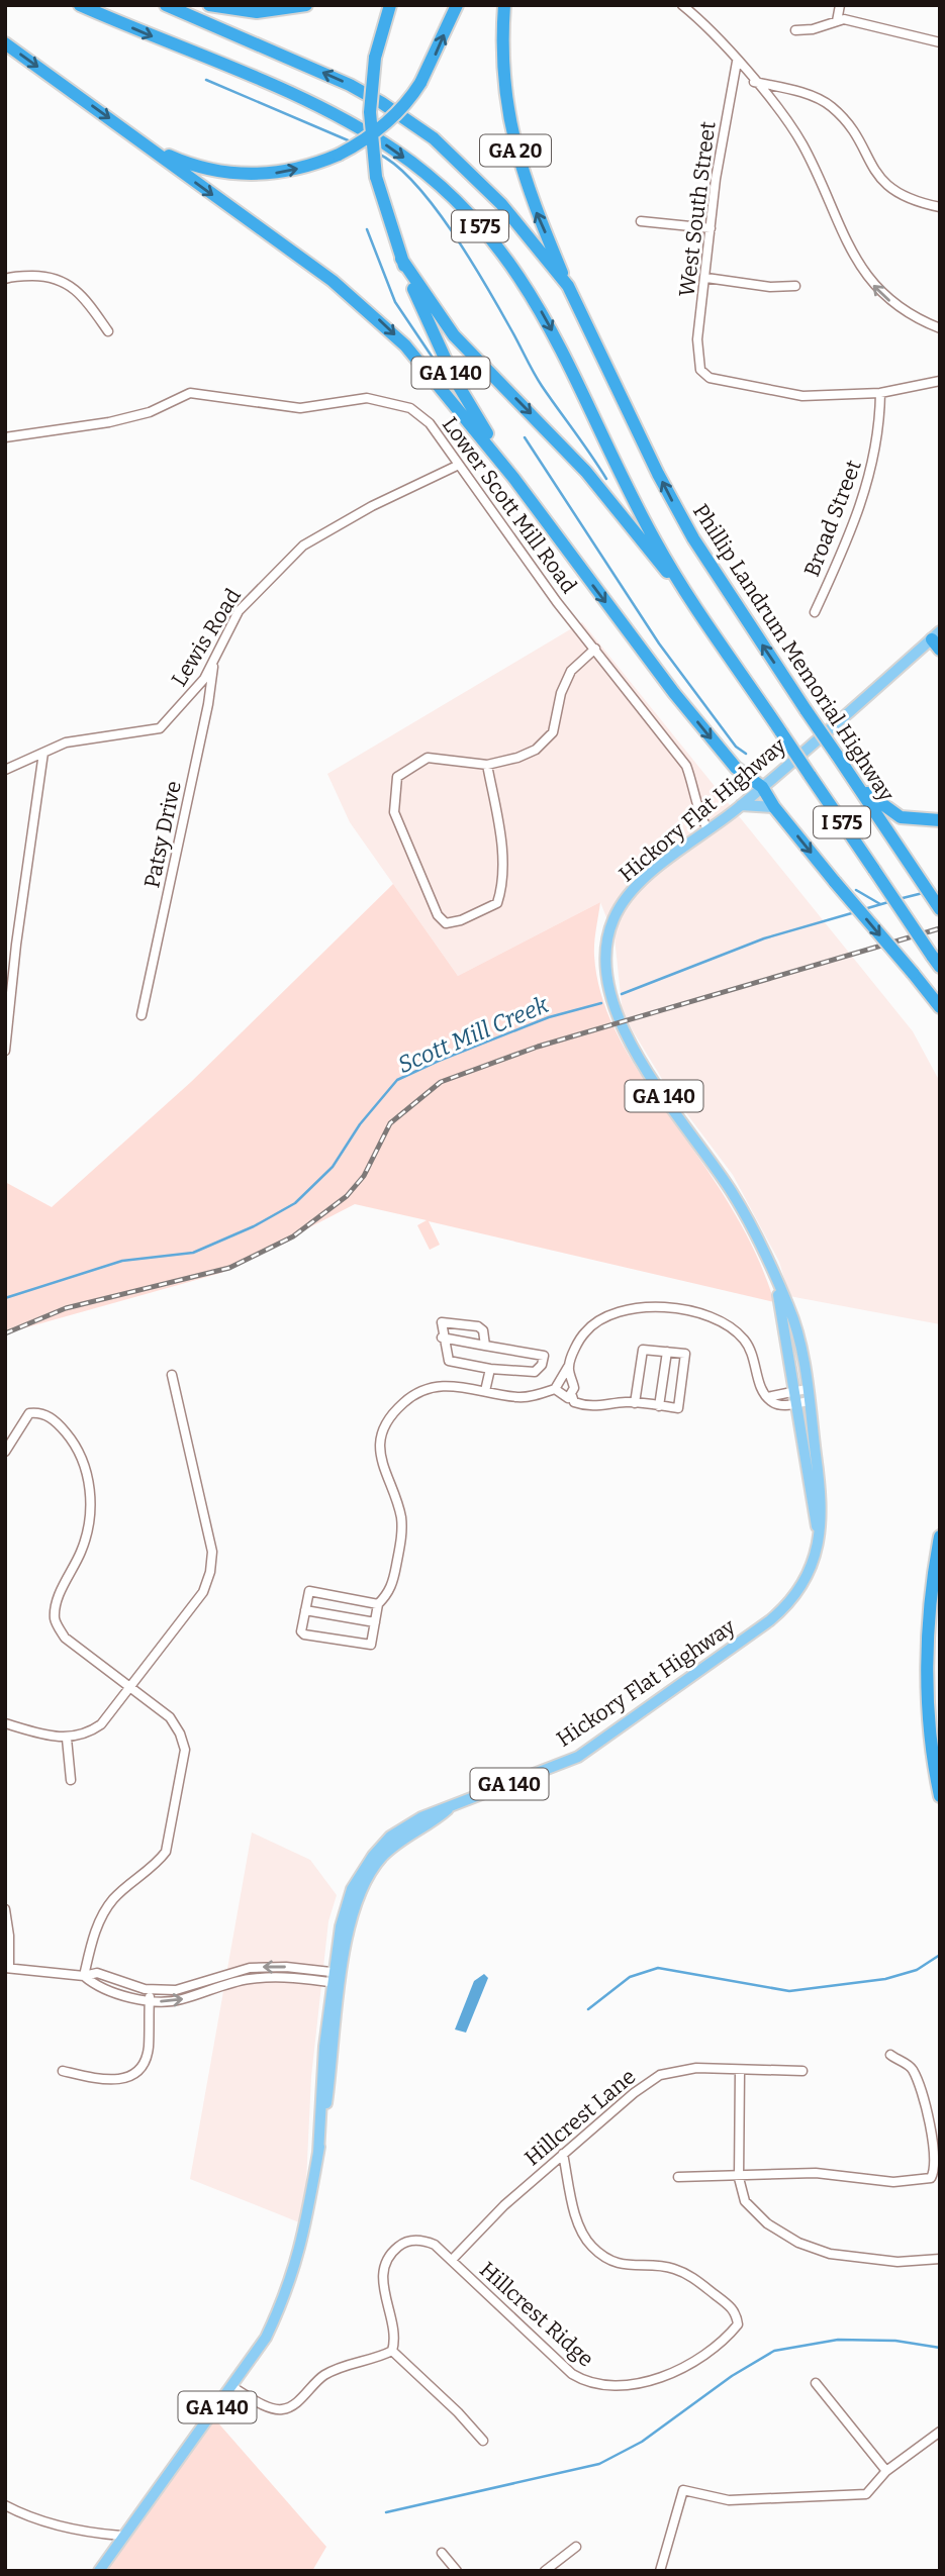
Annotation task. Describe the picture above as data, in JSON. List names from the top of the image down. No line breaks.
{"streets":{"highway":["GA 20","I 575","GA 140","Phillip Landrum Memorial Highway"],"main road":["Hickory Flat Highway"],"street":["West South Street","Lower Scott Mill Road","Broad Street","Lewis Road","Patsy Drive","Hillcrest Lane","Hillcrest Ridge"]},"crossings":[["GA 20","Phillip Landrum Memorial Highway"],["West South Street","Broad Street"],["GA 140","Hickory Flat Highway"],["Lower Scott Mill Road","Lewis Road"],["Lower Scott Mill Road","Hickory Flat Highway"],["Lewis Road","Patsy Drive"],["Hillcrest Lane","Hillcrest Ridge"]],"water":["Scott Mill Creek"]}
